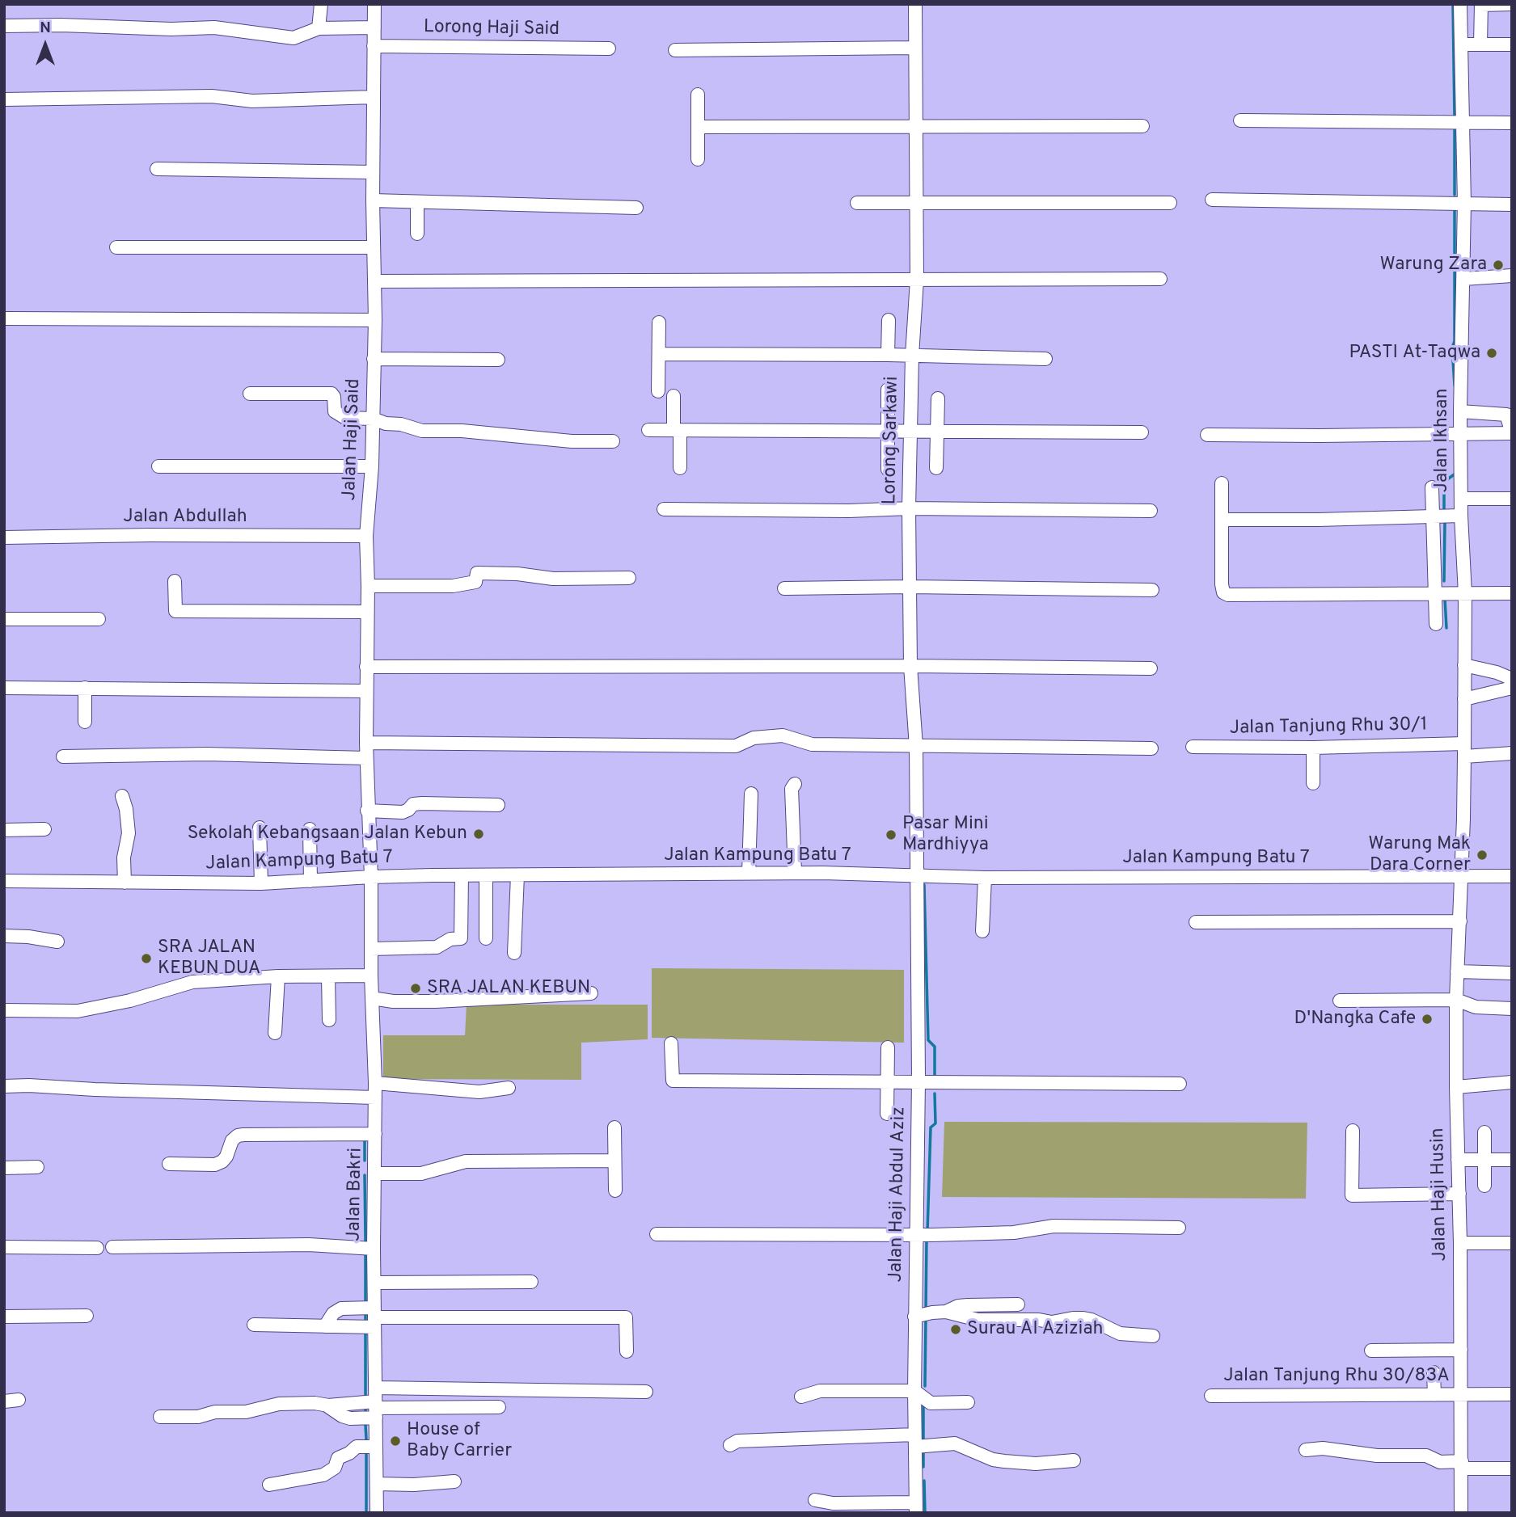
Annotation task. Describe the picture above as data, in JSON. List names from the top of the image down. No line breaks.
{"streets":{"street":["Lorong Haji Said","Jalan Haji Said","Lorong Sarkawi","Jalan Ikhsan","Jalan Abdullah","Jalan Tanjung Rhu 30/1","Jalan Kampung Batu 7","Jalan Bakri","Jalan Haji Abdul Aziz","Jalan Haji Husin","Jalan Tanjung Rhu 30/83A"]},"crossings":[["Lorong Haji Said","Jalan Haji Said"],["Jalan Haji Said","Jalan Abdullah"],["Jalan Haji Said","Jalan Kampung Batu 7"],["Jalan Haji Said","Jalan Bakri"],["Lorong Sarkawi","Jalan Kampung Batu 7"],["Lorong Sarkawi","Jalan Haji Abdul Aziz"],["Jalan Ikhsan","Jalan Tanjung Rhu 30/1"],["Jalan Ikhsan","Jalan Kampung Batu 7"],["Jalan Ikhsan","Jalan Haji Husin"],["Jalan Kampung Batu 7","Jalan Bakri"],["Jalan Kampung Batu 7","Jalan Haji Abdul Aziz"],["Jalan Kampung Batu 7","Jalan Haji Husin"],["Jalan Haji Husin","Jalan Tanjung Rhu 30/83A"]],"places":["Warung Zara","PASTI At-Taqwa","Sekolah Kebangsaan Jalan Kebun","Pasar Mini Mardhiyya","Warung Mak Dara Corner","SRA JALAN KEBUN DUA","SRA JALAN KEBUN","D'Nangka Cafe","Surau Al Aziziah","House of Baby Carrier"],"north":"top"}
